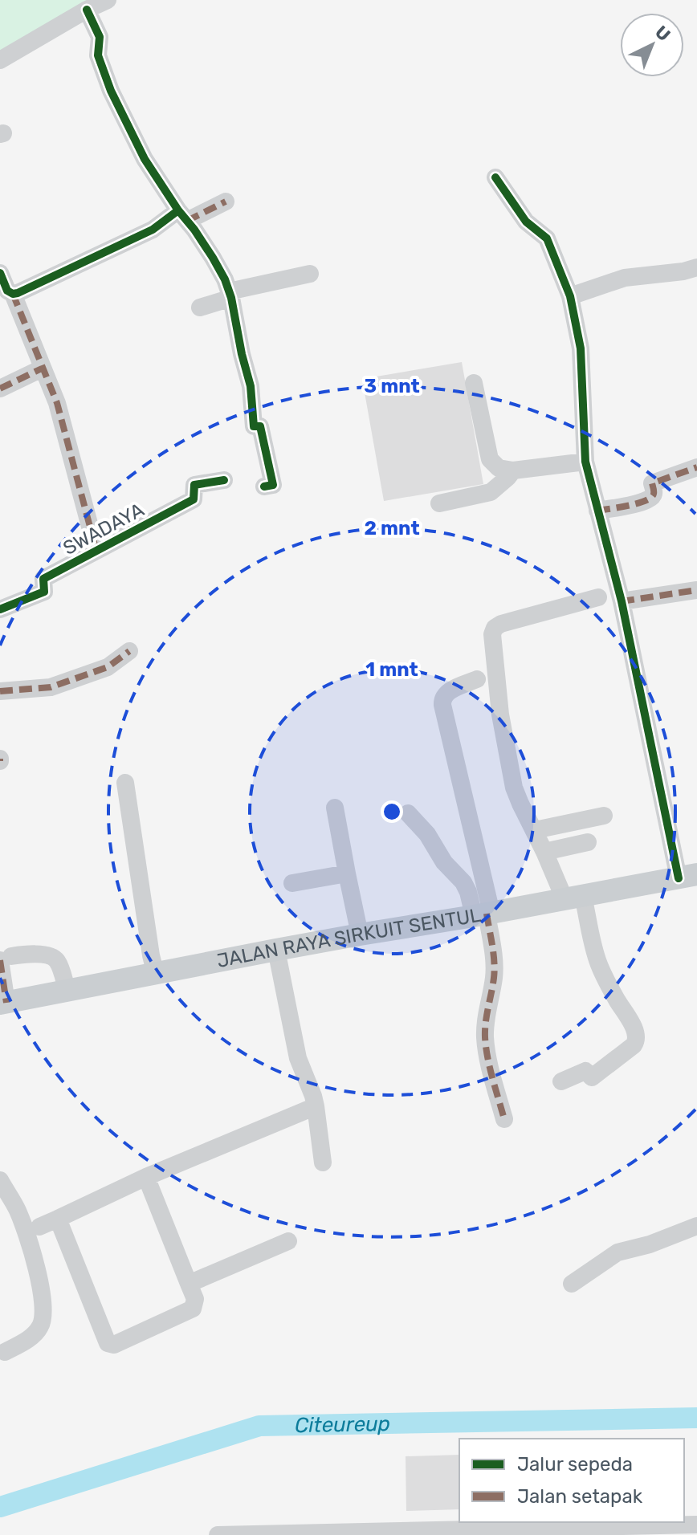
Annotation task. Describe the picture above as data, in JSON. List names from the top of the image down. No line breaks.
{"streets":{"main road":["JALAN RAYA SIRKUIT SENTUL"],"street":["SWADAYA"]},"water":["Citeureup"],"legend":["Jalur sepeda","Jalan setapak"],"north":"top right","rings":["3 mnt","2 mnt","1 mnt"]}
